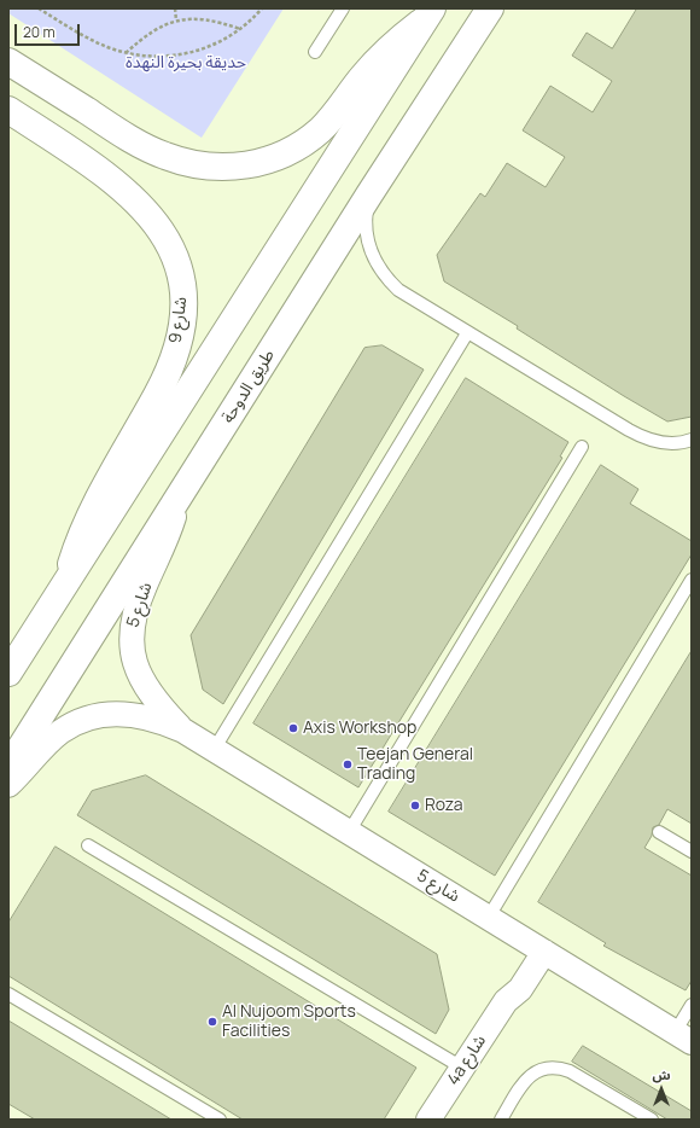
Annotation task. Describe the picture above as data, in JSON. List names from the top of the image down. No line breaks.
{"streets":{"main road":["شارع 9","طريق الدوحة"],"street":["شارع 5","4a شارع"]},"crossings":[["طريق الدوحة","شارع 5"],["شارع 5","4a شارع"]],"parks":["حديقة بحيرة النهدة"],"places":["Axis Workshop","Teejan General Trading","Roza","Al Nujoom Sports Facilities"],"scale_bar":"20 m","north":"top"}
